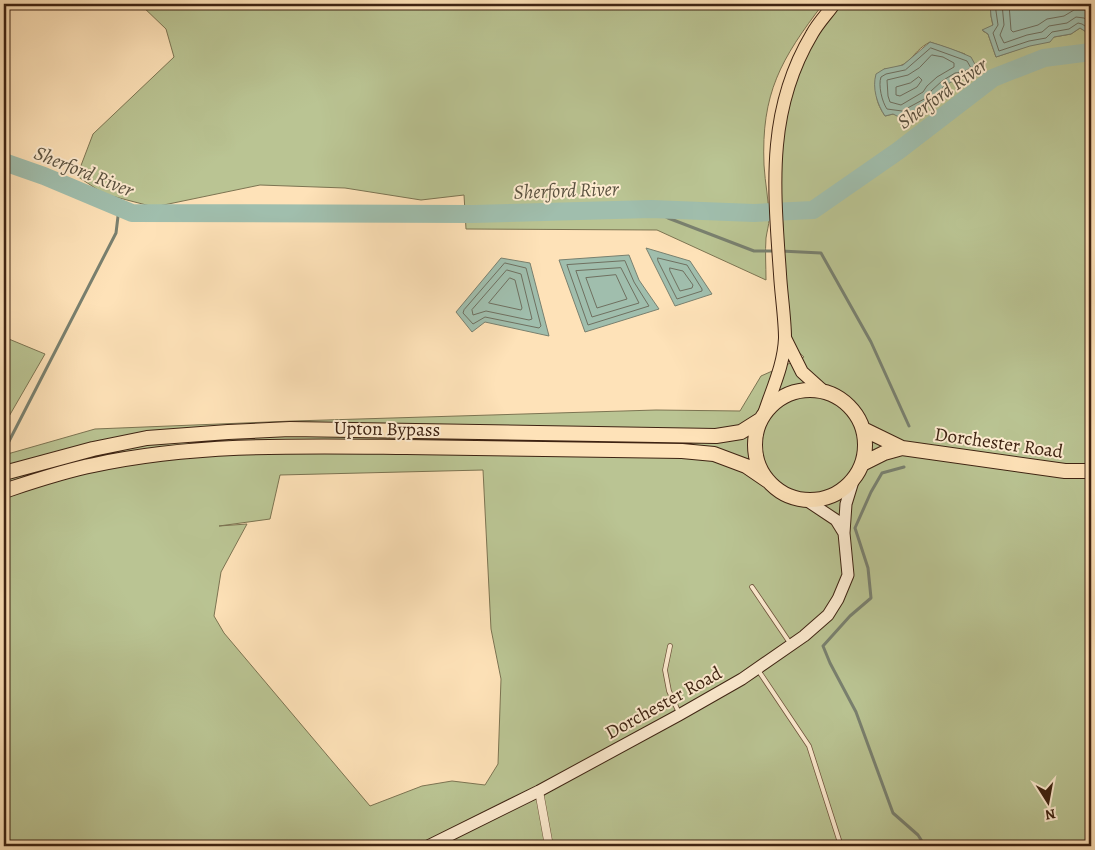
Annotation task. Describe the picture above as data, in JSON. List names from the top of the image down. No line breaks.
{"streets":{"highway":["Upton Bypass","Dorchester Road"]},"crossings":[["Upton Bypass","Dorchester Road"]],"water":["Sherford River"],"north":"bottom"}
